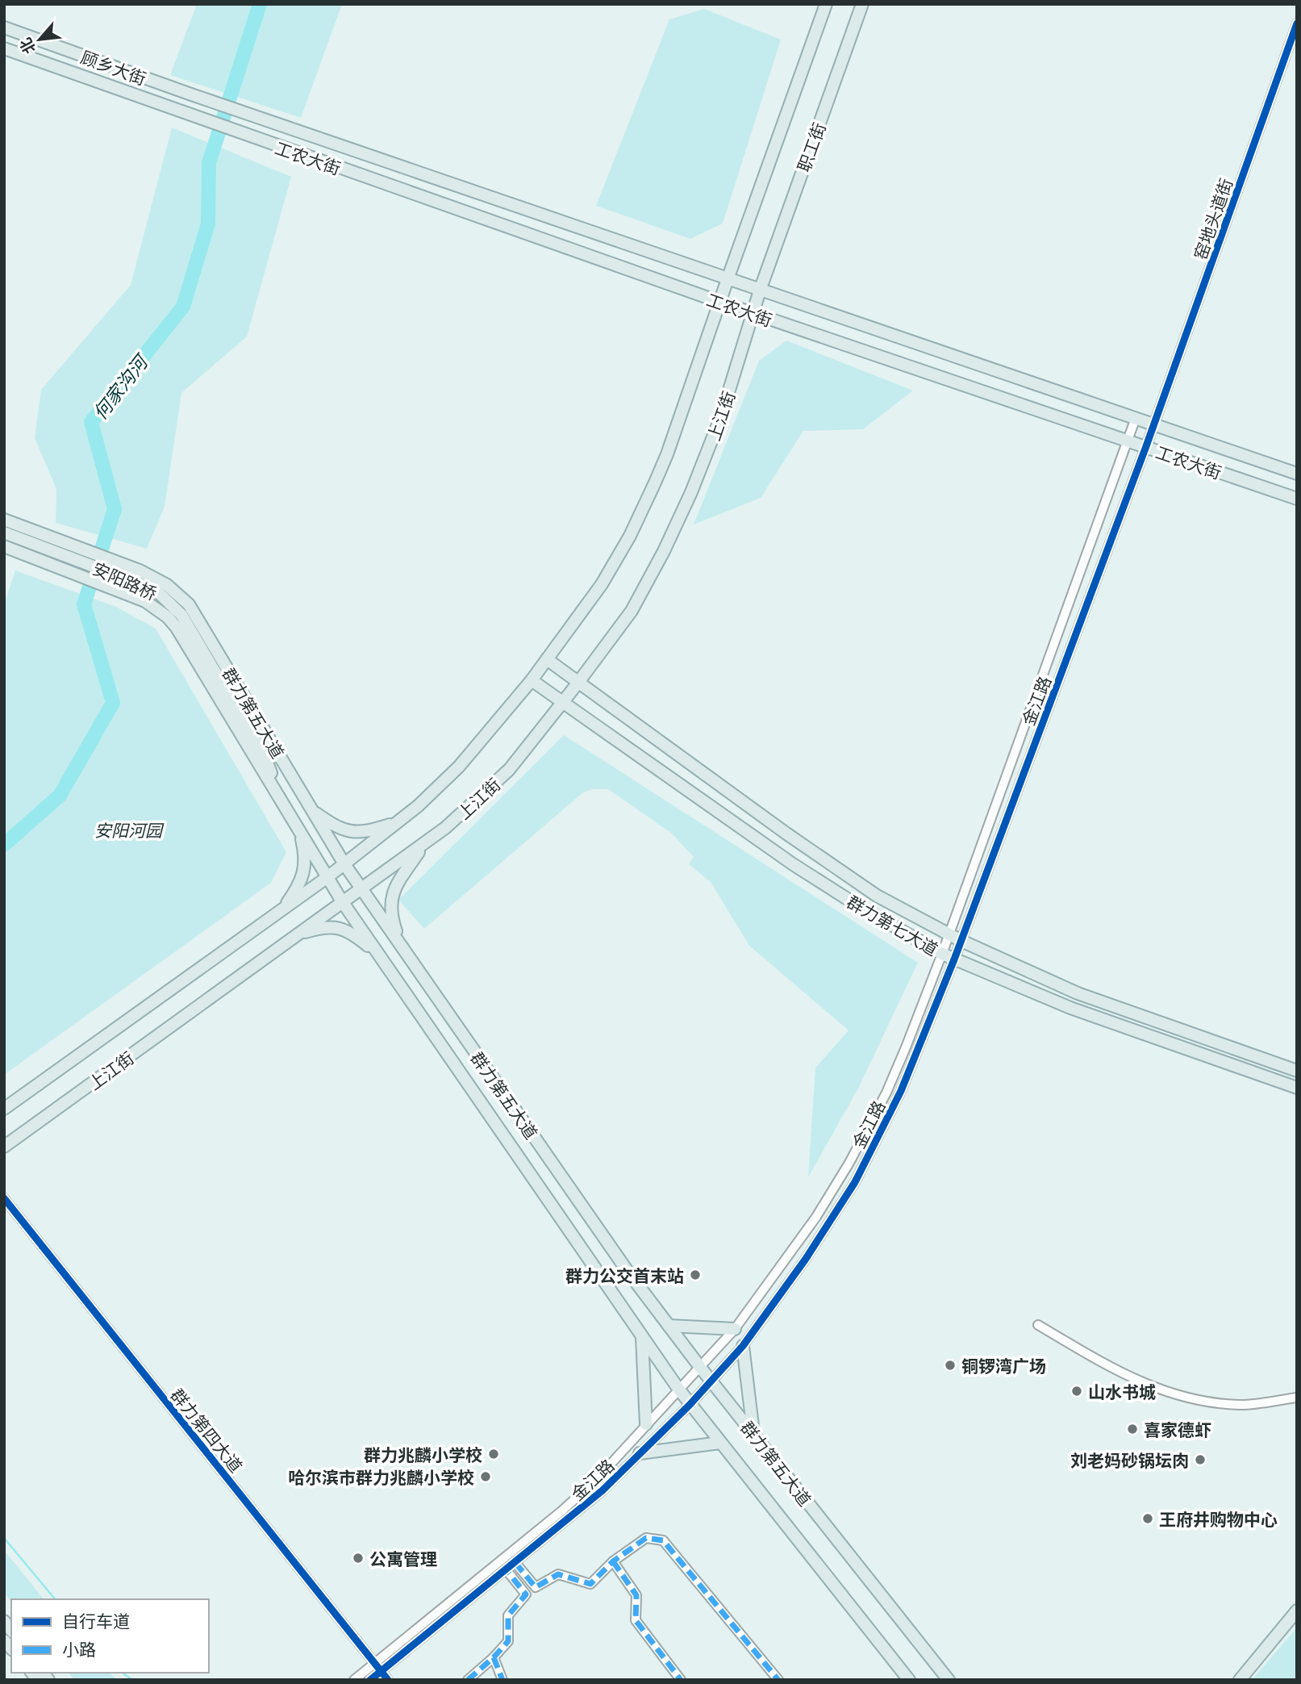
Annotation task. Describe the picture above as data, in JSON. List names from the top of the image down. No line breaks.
{"streets":{"main road":["顾乡大街","职工街","工农大街","上江街","安阳路桥","群力第五大道","群力第七大道"],"street":["窑地头道街","金江路","群力第四大道"]},"crossings":[["顾乡大街","工农大街"],["职工街","工农大街"],["职工街","上江街"],["工农大街","窑地头道街"],["工农大街","上江街"],["工农大街","金江路"],["窑地头道街","金江路"],["上江街","群力第五大道"],["上江街","群力第七大道"],["安阳路桥","群力第五大道"],["金江路","群力第五大道"],["金江路","群力第七大道"],["金江路","群力第四大道"]],"water":["何家沟河"],"parks":["安阳河园"],"places":["群力公交首末站","铜锣湾广场","山水书城","喜家德虾","群力兆麟小学校","刘老妈砂锅坛肉","哈尔滨市群力兆麟小学校","王府井购物中心","公寓管理"],"legend":["自行车道","小路"],"north":"bottom left"}
